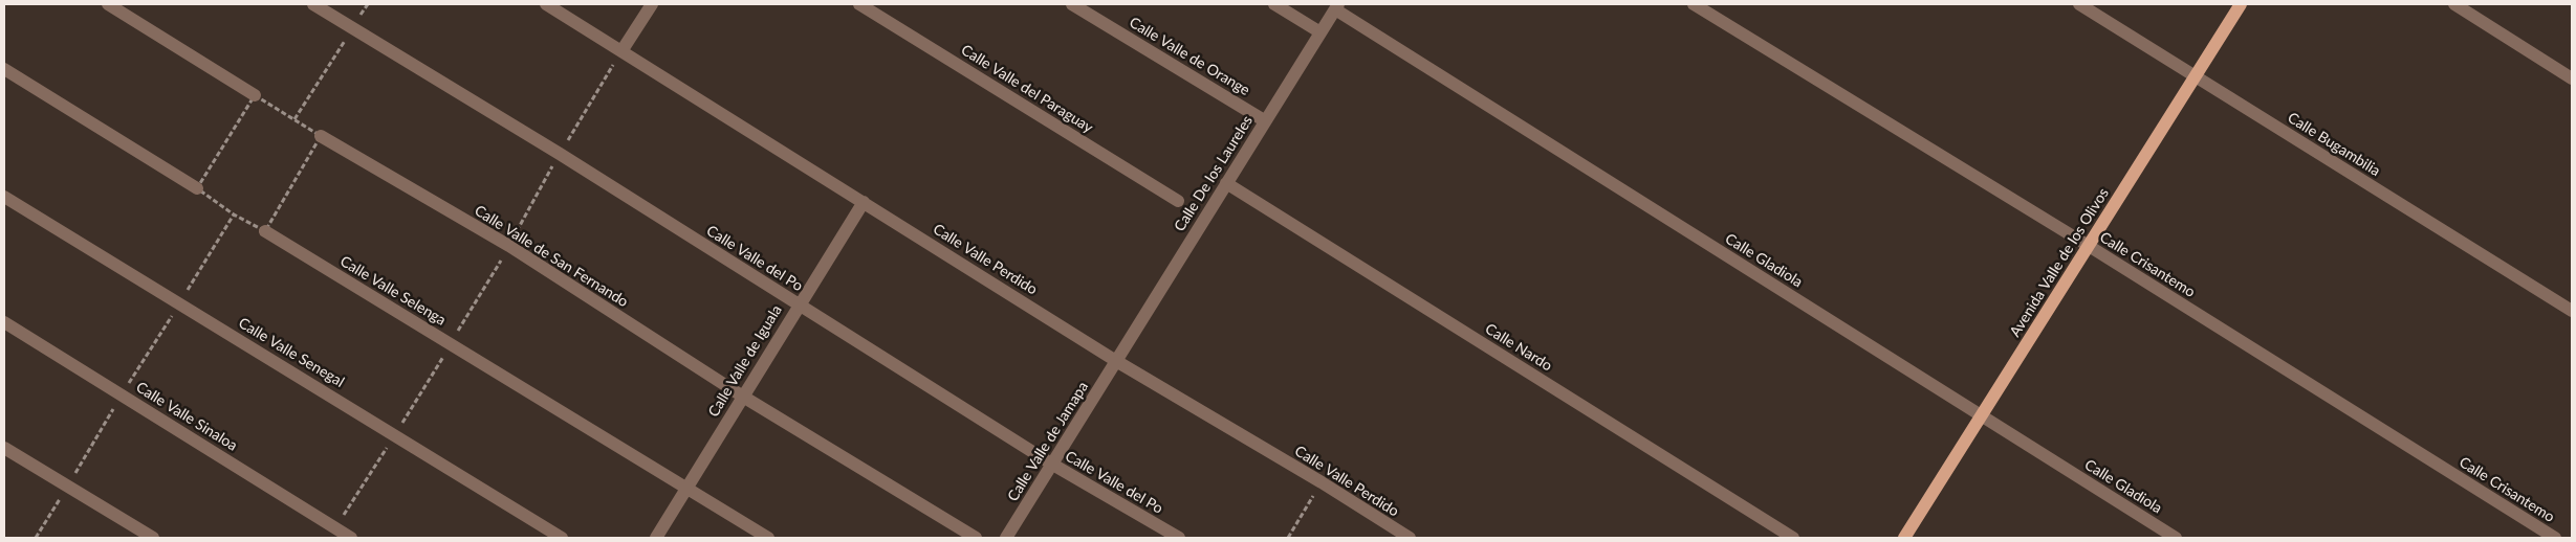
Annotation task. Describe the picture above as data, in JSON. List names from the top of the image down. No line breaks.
{"streets":{"main road":["Avenida Valle de los Olivos"],"street":["Calle Valle de Orange","Calle Valle del Paraguay","Calle Bugambilia","Calle De los Laureles","Calle Valle de San Fernando","Calle Valle del Po","Calle Valle Perdido","Calle Gladiola","Calle Crisantemo","Calle Valle Selenga","Calle Nardo","Calle Valle Senegal","Calle Valle de Iguala","Calle Valle Sinaloa","Calle Valle de Jamapa"]},"crossings":[["Calle Valle de Orange","Calle De los Laureles"],["Calle Bugambilia","Avenida Valle de los Olivos"],["Calle De los Laureles","Calle Valle Perdido"],["Calle De los Laureles","Calle Gladiola"],["Calle De los Laureles","Calle Nardo"],["Calle De los Laureles","Calle Valle de Jamapa"],["Calle Valle de San Fernando","Calle Valle de Iguala"],["Calle Valle del Po","Calle Valle de Iguala"],["Calle Valle del Po","Calle Valle de Jamapa"],["Calle Valle Perdido","Calle Valle de Iguala"],["Calle Valle Perdido","Calle Valle de Jamapa"],["Calle Gladiola","Avenida Valle de los Olivos"],["Avenida Valle de los Olivos","Calle Crisantemo"],["Calle Valle Selenga","Calle Valle de Iguala"]]}
